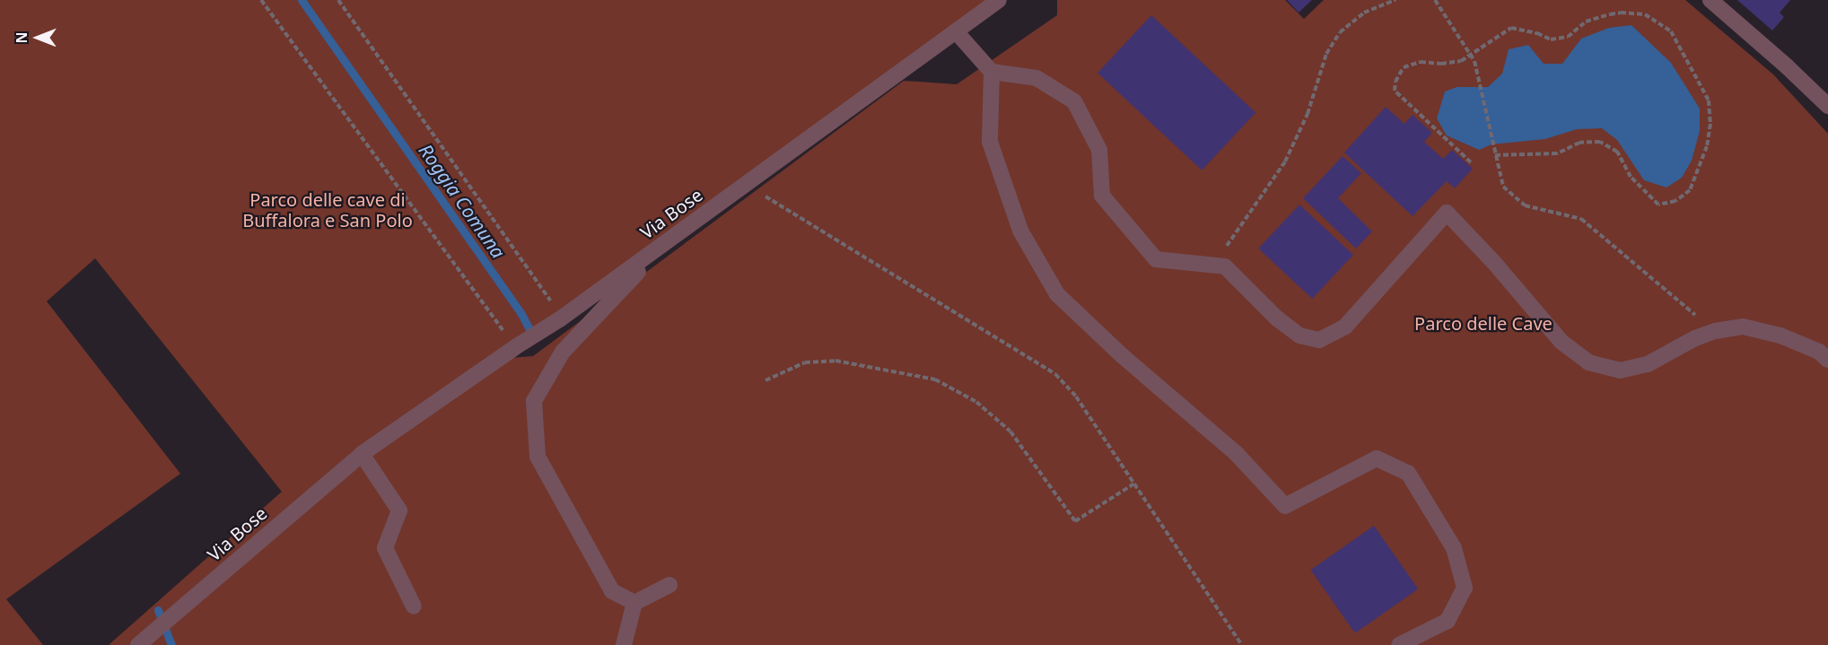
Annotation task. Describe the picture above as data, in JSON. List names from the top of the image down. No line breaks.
{"streets":{"street":["Via Bose"]},"water":["Roggia Comuna"],"parks":["Parco delle cave di Buffalora e San Polo","Parco delle Cave"],"north":"left"}
